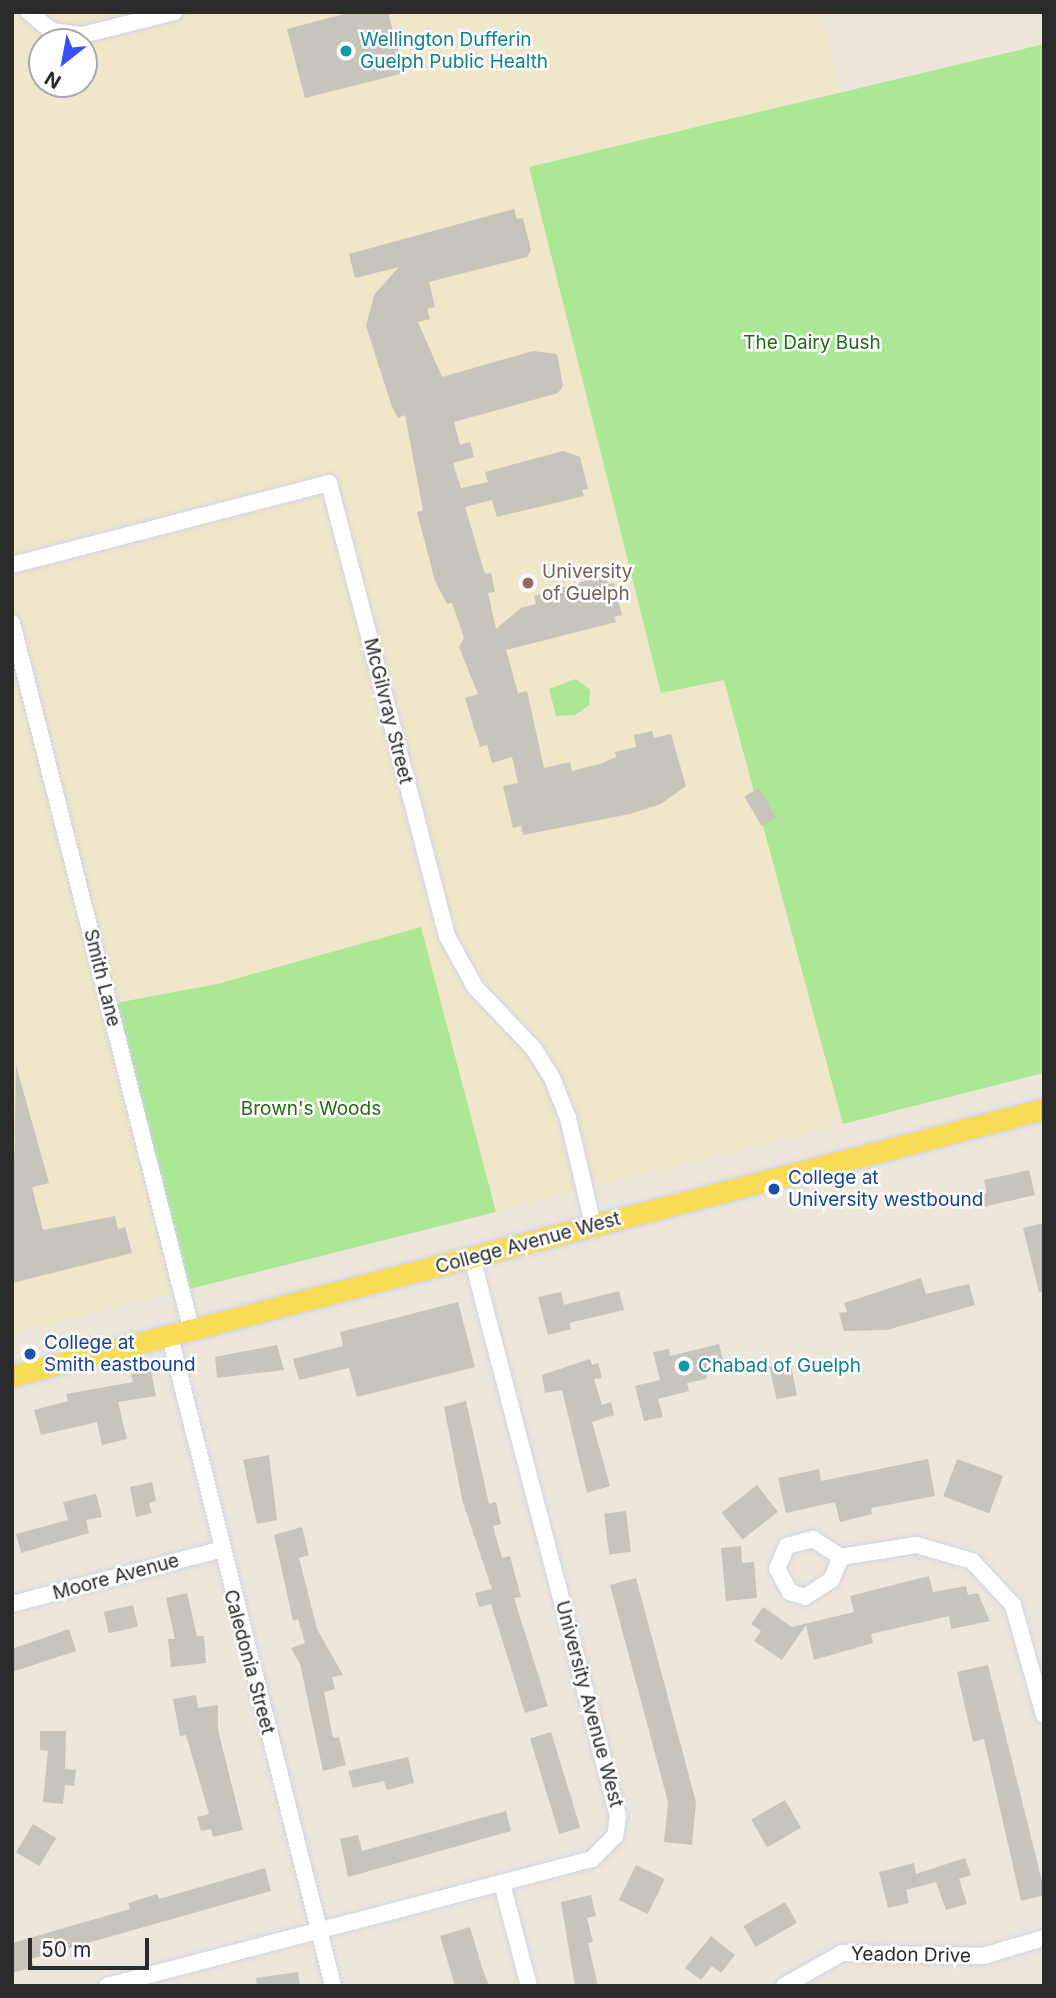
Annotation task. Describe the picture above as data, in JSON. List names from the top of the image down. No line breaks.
{"streets":{"main road":["College Avenue West"],"street":["McGilvray Street","Smith Lane","Moore Avenue","Caledonia Street","University Avenue West","Yeadon Drive"]},"crossings":[["McGilvray Street","College Avenue West"],["Smith Lane","College Avenue West"],["College Avenue West","Caledonia Street"],["College Avenue West","University Avenue West"],["Moore Avenue","Caledonia Street"],["Caledonia Street","University Avenue West"]],"parks":["The Dairy Bush","Brown's Woods"],"places":["Wellington Dufferin Guelph Public Health","University of Guelph","College at University westbound","College at Smith eastbound","Chabad of Guelph"],"scale_bar":"50 m","north":"bottom left"}
